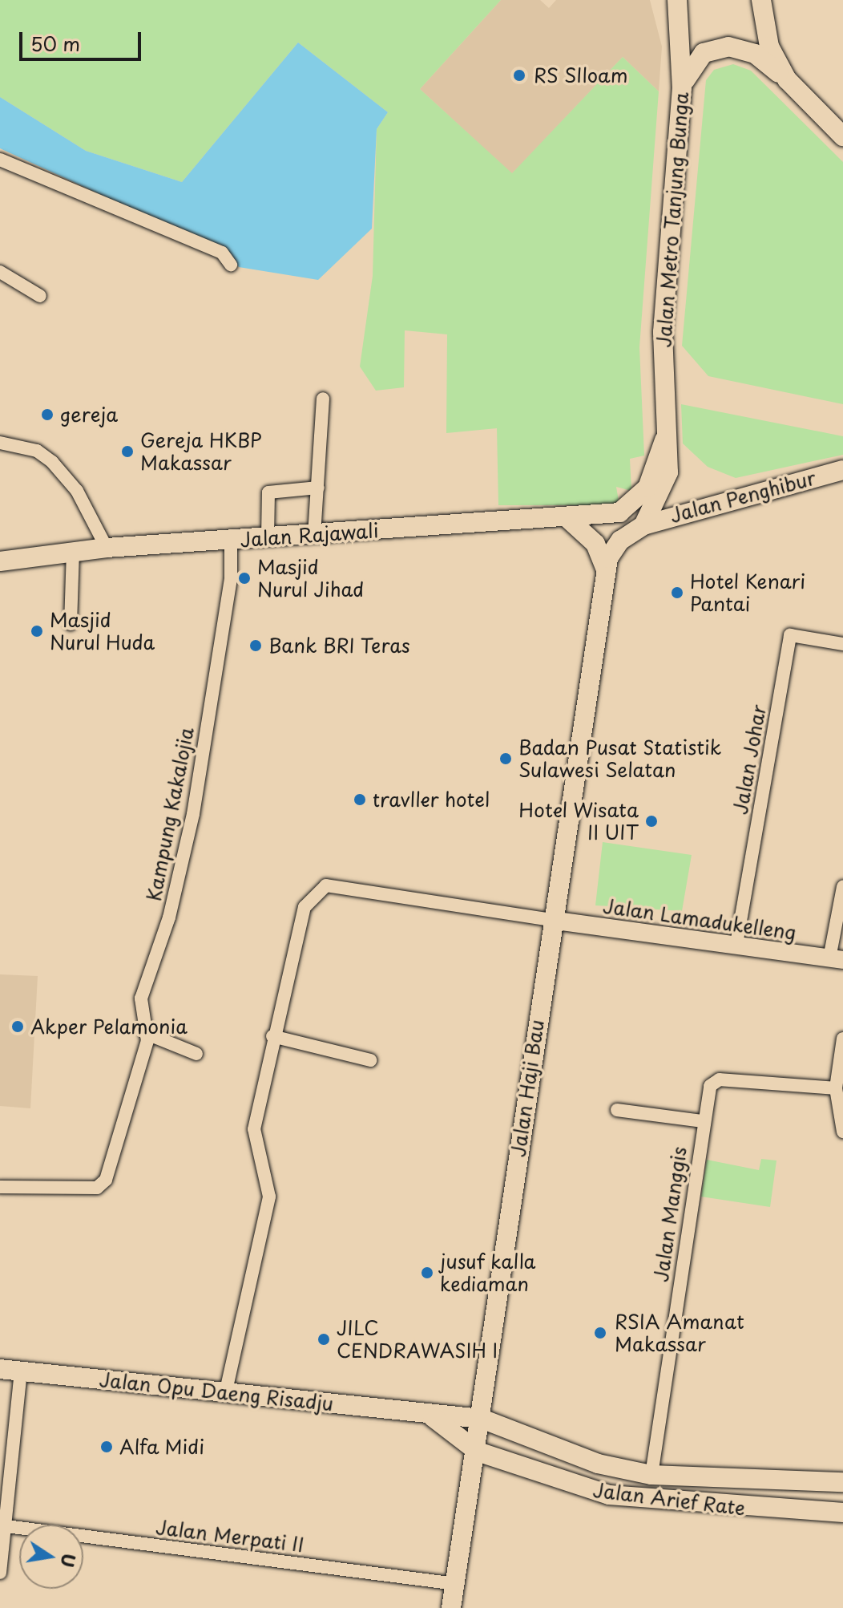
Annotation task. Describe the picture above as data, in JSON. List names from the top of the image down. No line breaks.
{"streets":{"main road":["Jalan Metro Tanjung Bunga","Jalan Penghibur","Jalan Rajawali","Jalan Haji Bau","Jalan Opu Daeng Risadju","Jalan Arief Rate"],"street":["Jalan Johar","Kampung Kakalojia","Jalan Lamadukelleng","Jalan Manggis","Jalan Merpati II"]},"crossings":[["Jalan Metro Tanjung Bunga","Jalan Penghibur"],["Jalan Metro Tanjung Bunga","Jalan Rajawali"],["Jalan Metro Tanjung Bunga","Jalan Haji Bau"],["Jalan Penghibur","Jalan Haji Bau"],["Jalan Rajawali","Kampung Kakalojia"],["Jalan Johar","Jalan Lamadukelleng"],["Jalan Lamadukelleng","Jalan Haji Bau"],["Jalan Haji Bau","Jalan Arief Rate"],["Jalan Haji Bau","Jalan Merpati II"],["Jalan Manggis","Jalan Arief Rate"],["Jalan Opu Daeng Risadju","Jalan Arief Rate"]],"places":["RS SIloam","gereja","Gereja HKBP Makassar","Masjid Nurul Jihad","Hotel Kenari Pantai","Masjid Nurul Huda","Bank BRI Teras","Badan Pusat Statistik Sulawesi Selatan","travller hotel","Hotel Wisata II UIT","Akper Pelamonia","jusuf kalla kediaman","RSIA Amanat Makassar","JILC CENDRAWASIH I","Alfa Midi"],"scale_bar":"50 m","north":"right"}
